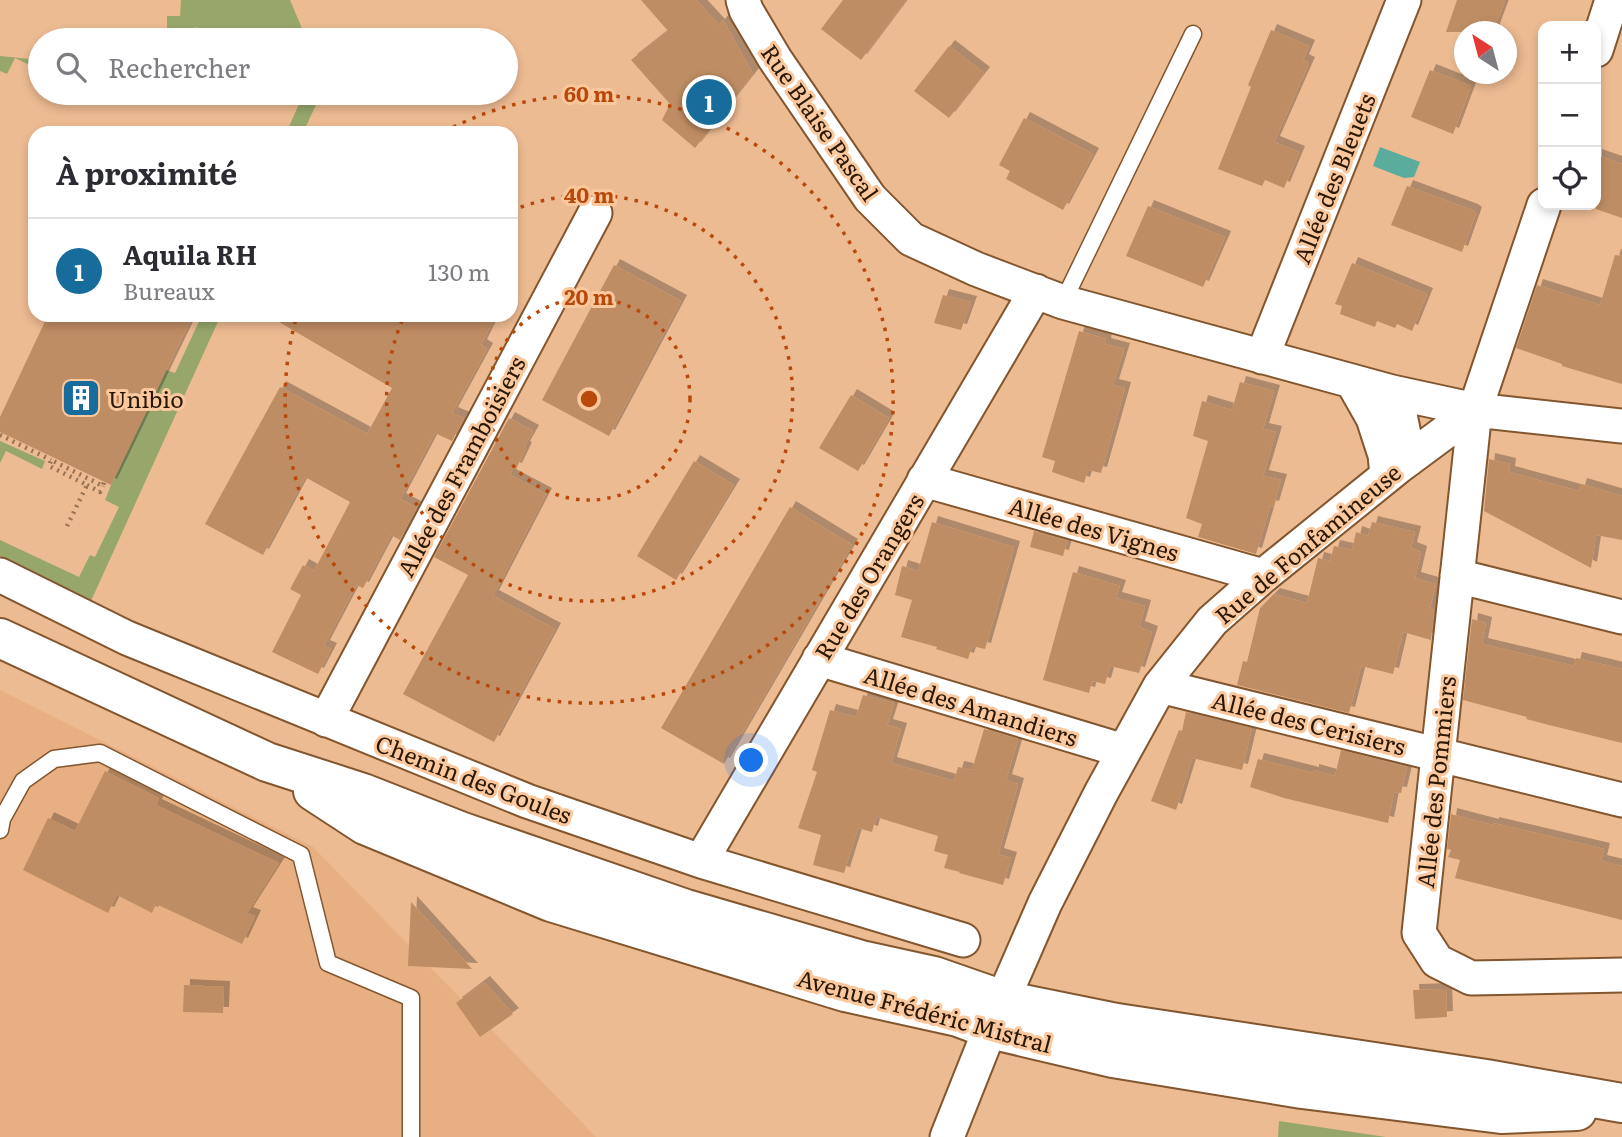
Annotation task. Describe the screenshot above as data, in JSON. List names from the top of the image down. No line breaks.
{"streets":{"main road":["Avenue Frédéric Mistral"],"street":["Rue Blaise Pascal","Allée des Bleuets","Allée des Framboisiers","Allée des Vignes","Rue de Fonfamineuse","Rue des Orangers","Allée des Amandiers","Allée des Cerisiers","Chemin des Goules","Allée des Pommiers"]},"crossings":[["Rue Blaise Pascal","Allée des Bleuets"],["Rue Blaise Pascal","Rue de Fonfamineuse"],["Rue Blaise Pascal","Rue des Orangers"],["Rue Blaise Pascal","Allée des Pommiers"],["Allée des Framboisiers","Chemin des Goules"],["Allée des Vignes","Rue de Fonfamineuse"],["Allée des Vignes","Rue des Orangers"],["Rue de Fonfamineuse","Allée des Amandiers"],["Rue de Fonfamineuse","Allée des Cerisiers"],["Rue de Fonfamineuse","Allée des Pommiers"],["Rue de Fonfamineuse","Avenue Frédéric Mistral"],["Rue des Orangers","Allée des Amandiers"],["Rue des Orangers","Chemin des Goules"],["Allée des Cerisiers","Allée des Pommiers"]],"places":{"building":["Unibio"]},"north":"top left","page":{"map_buttons":["+","−"],"search":"Rechercher","pins":"1","heading":"À proximité","list":[{"mark":"1","name":"Aquila RH","note":"Bureaux","value":"130 m"}]},"rings":["60 m","40 m","20 m"]}
